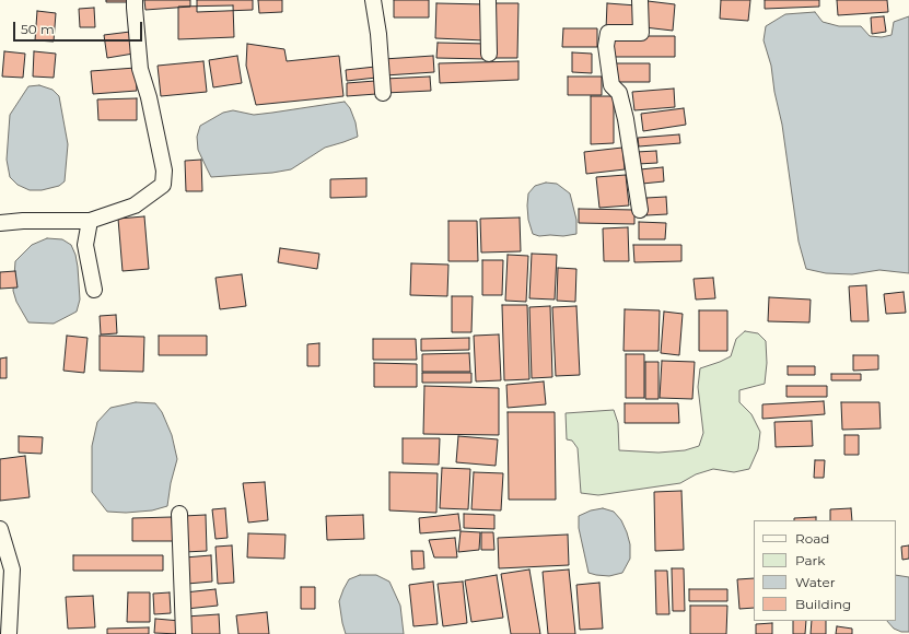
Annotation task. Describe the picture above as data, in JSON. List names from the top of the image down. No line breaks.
{"legend":["Road","Park","Water","Building"],"scale_bar":"50 m"}
